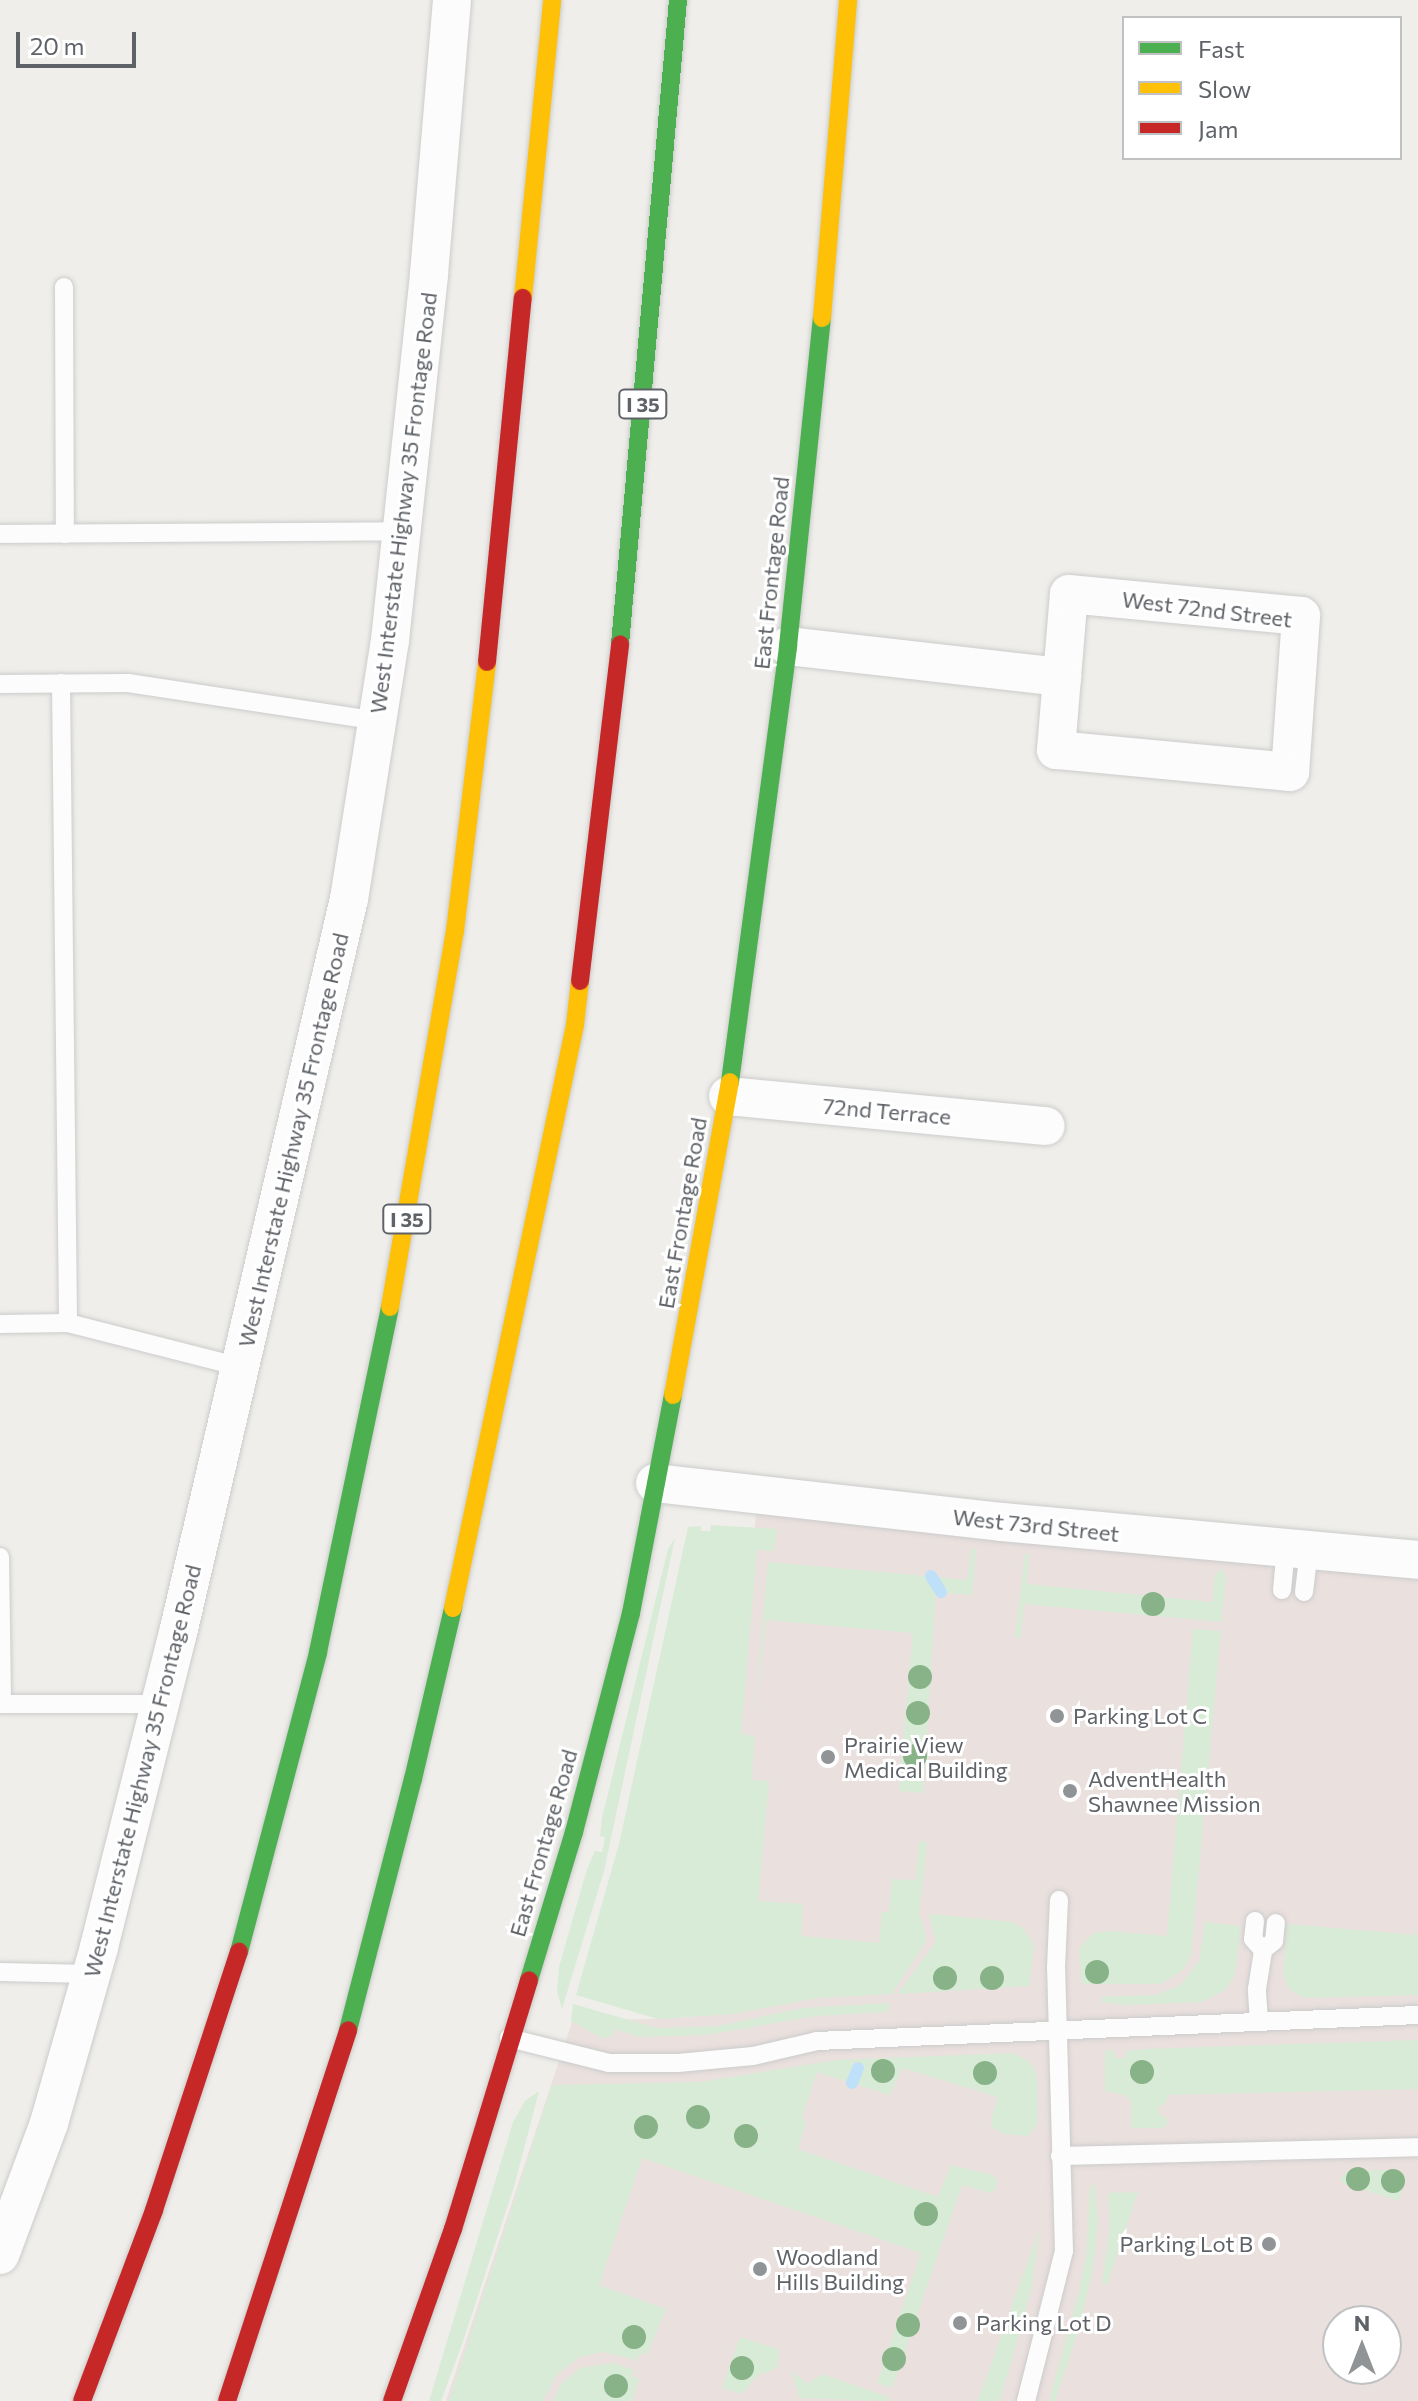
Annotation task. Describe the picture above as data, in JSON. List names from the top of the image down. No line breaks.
{"streets":{"main road":["I 35","East Frontage Road"],"street":["West Interstate Highway 35 Frontage Road","West 72nd Street","72nd Terrace","West 73rd Street"]},"crossings":[["East Frontage Road","72nd Terrace"],["East Frontage Road","West 73rd Street"]],"places":["Parking Lot C","Prairie View Medical Building","AdventHealth Shawnee Mission","Parking Lot B","Woodland Hills Building","Parking Lot D"],"legend":["Fast","Slow","Jam"],"scale_bar":"20 m","north":"top"}
